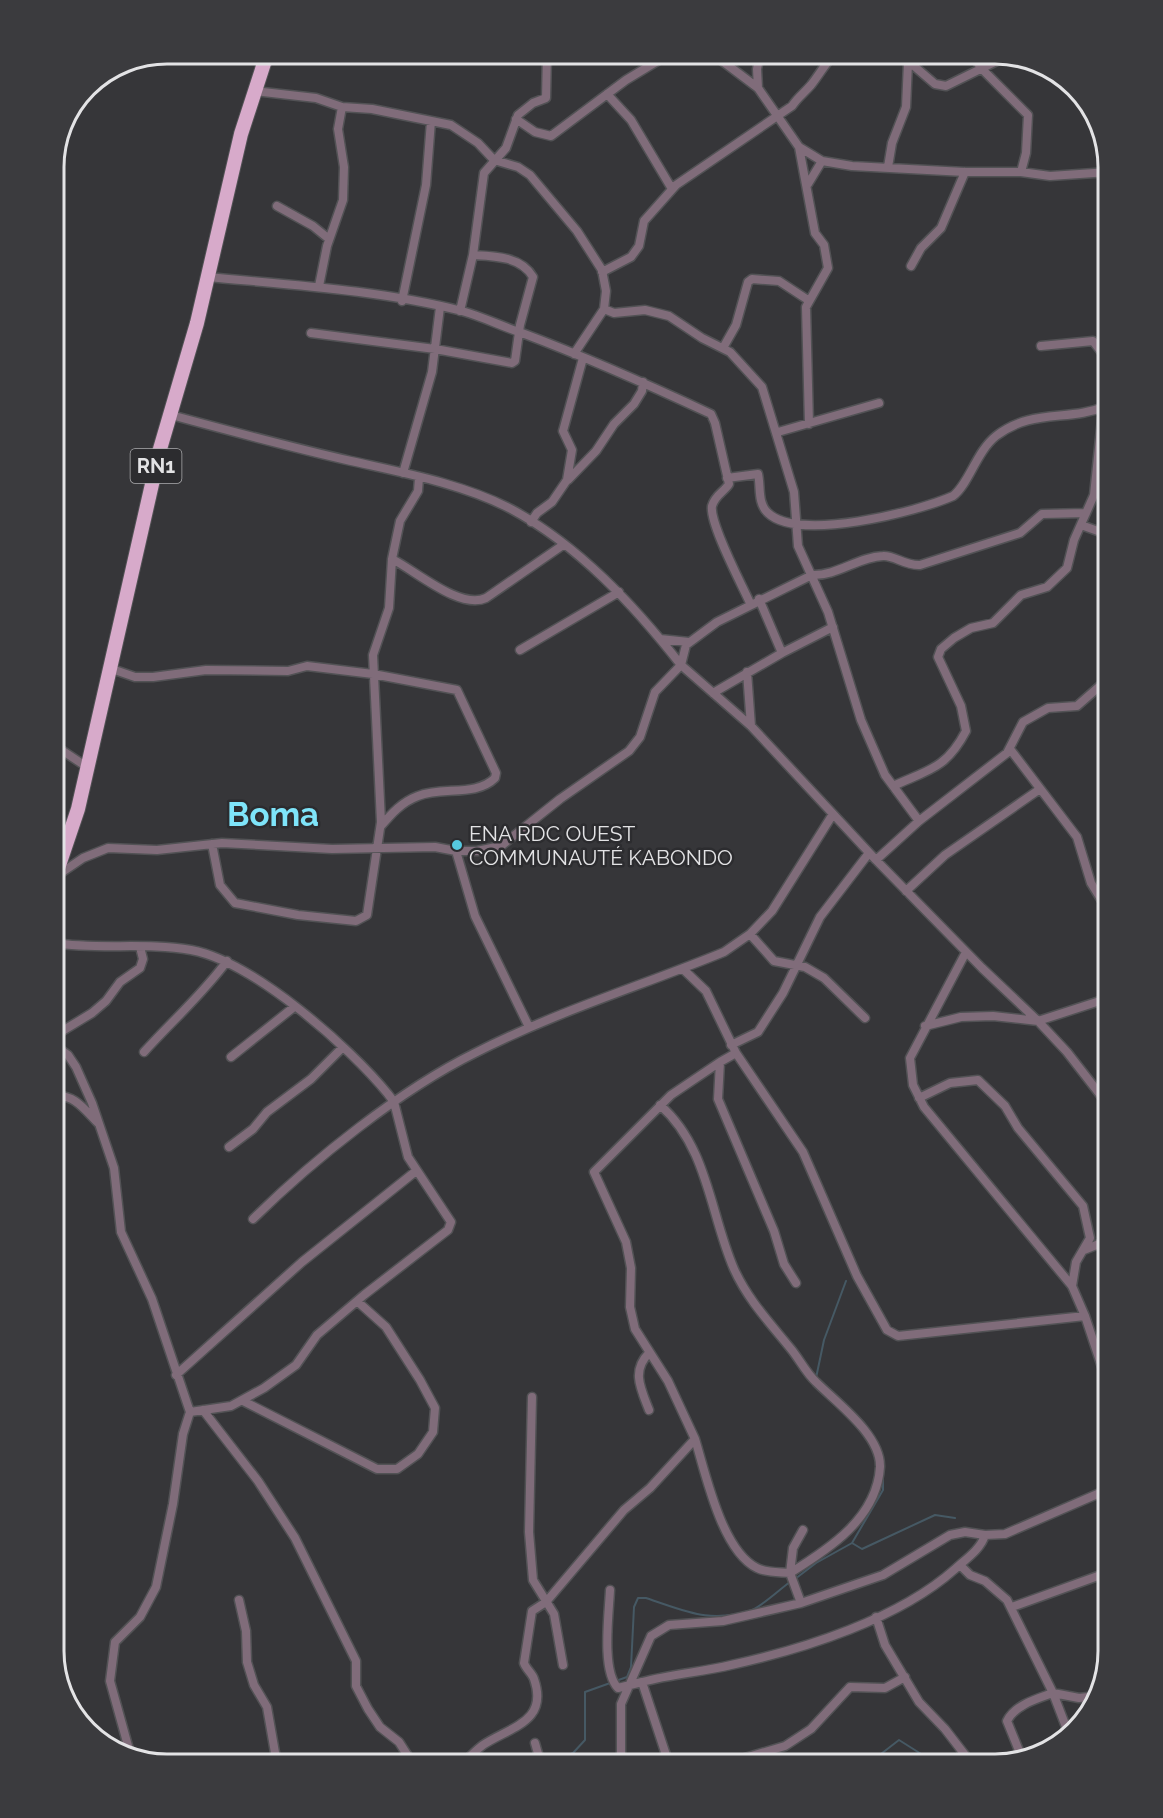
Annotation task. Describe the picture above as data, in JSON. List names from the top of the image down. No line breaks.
{"streets":{"highway":["RN1"]},"districts":["Boma"],"places":["ENA RDC OUEST COMMUNAUTÉ KABONDO"]}
